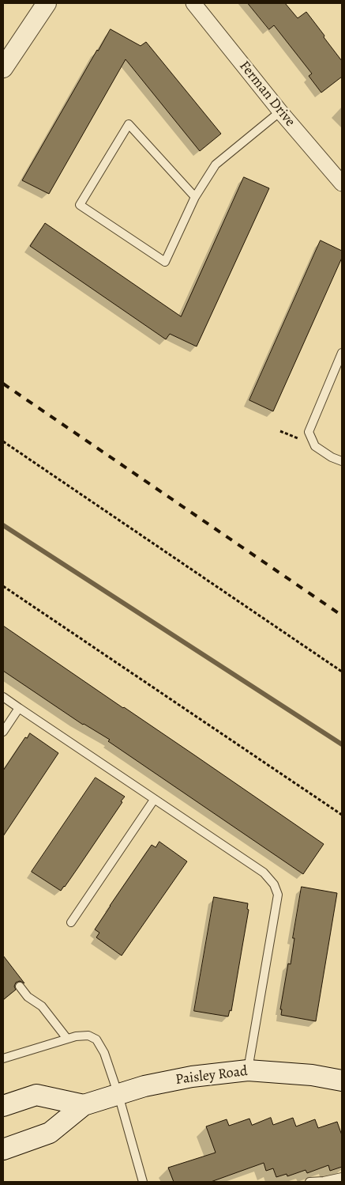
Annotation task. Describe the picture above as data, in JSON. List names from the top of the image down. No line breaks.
{"streets":{"main road":["Paisley Road"],"street":["Ferman Drive"]}}
